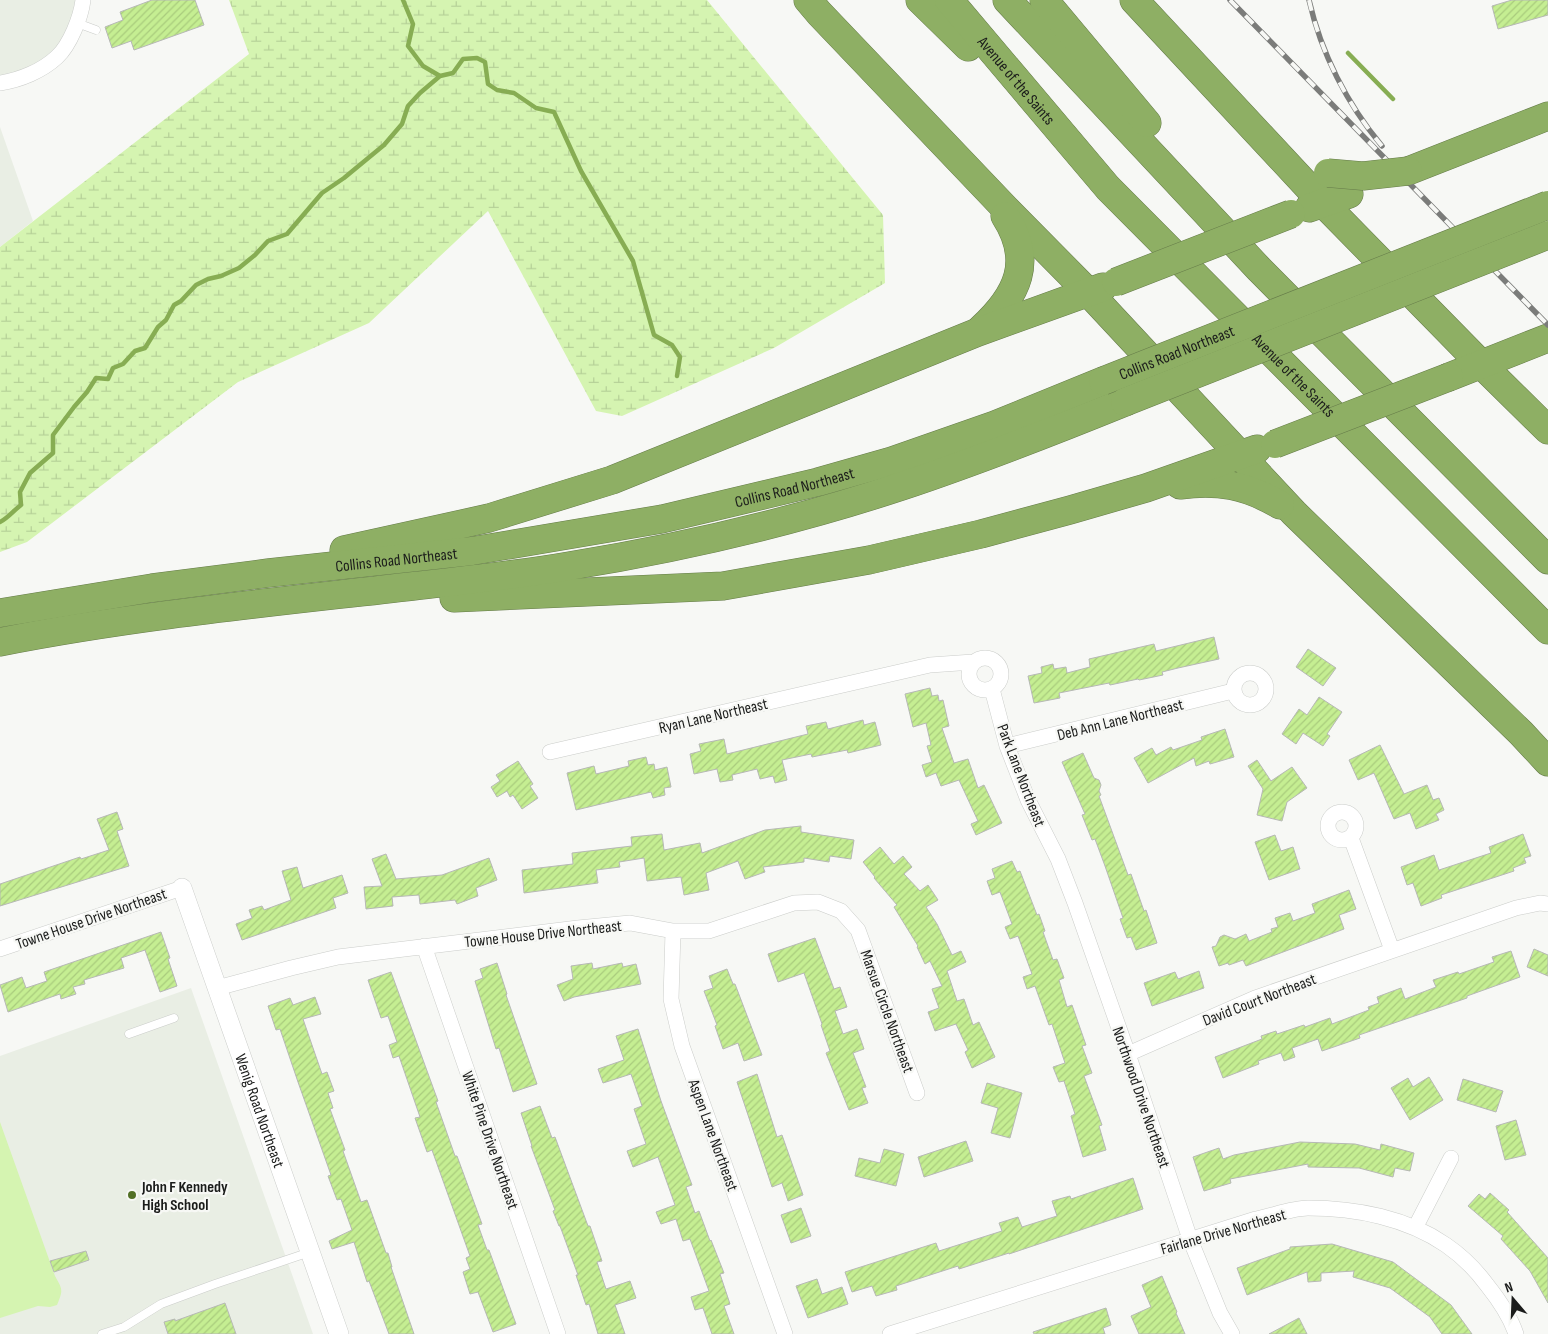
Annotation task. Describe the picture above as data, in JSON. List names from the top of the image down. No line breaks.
{"streets":{"highway":["Avenue of the Saints","Collins Road Northeast"],"street":["Ryan Lane Northeast","Deb Ann Lane Northeast","Park Lane Northeast","Towne House Drive Northeast","David Court Northeast","Marsue Circle Northeast","Northwood Drive Northeast","Wenig Road Northeast","Aspen Lane Northeast","White Pine Drive Northeast","Fairlane Drive Northeast"]},"crossings":[["Ryan Lane Northeast","Park Lane Northeast"],["Deb Ann Lane Northeast","Park Lane Northeast"],["Park Lane Northeast","Northwood Drive Northeast"],["Towne House Drive Northeast","Marsue Circle Northeast"],["Towne House Drive Northeast","Wenig Road Northeast"],["Towne House Drive Northeast","Aspen Lane Northeast"],["Towne House Drive Northeast","White Pine Drive Northeast"],["David Court Northeast","Northwood Drive Northeast"],["Northwood Drive Northeast","Fairlane Drive Northeast"]],"places":["John F Kennedy High School"],"north":"top"}
